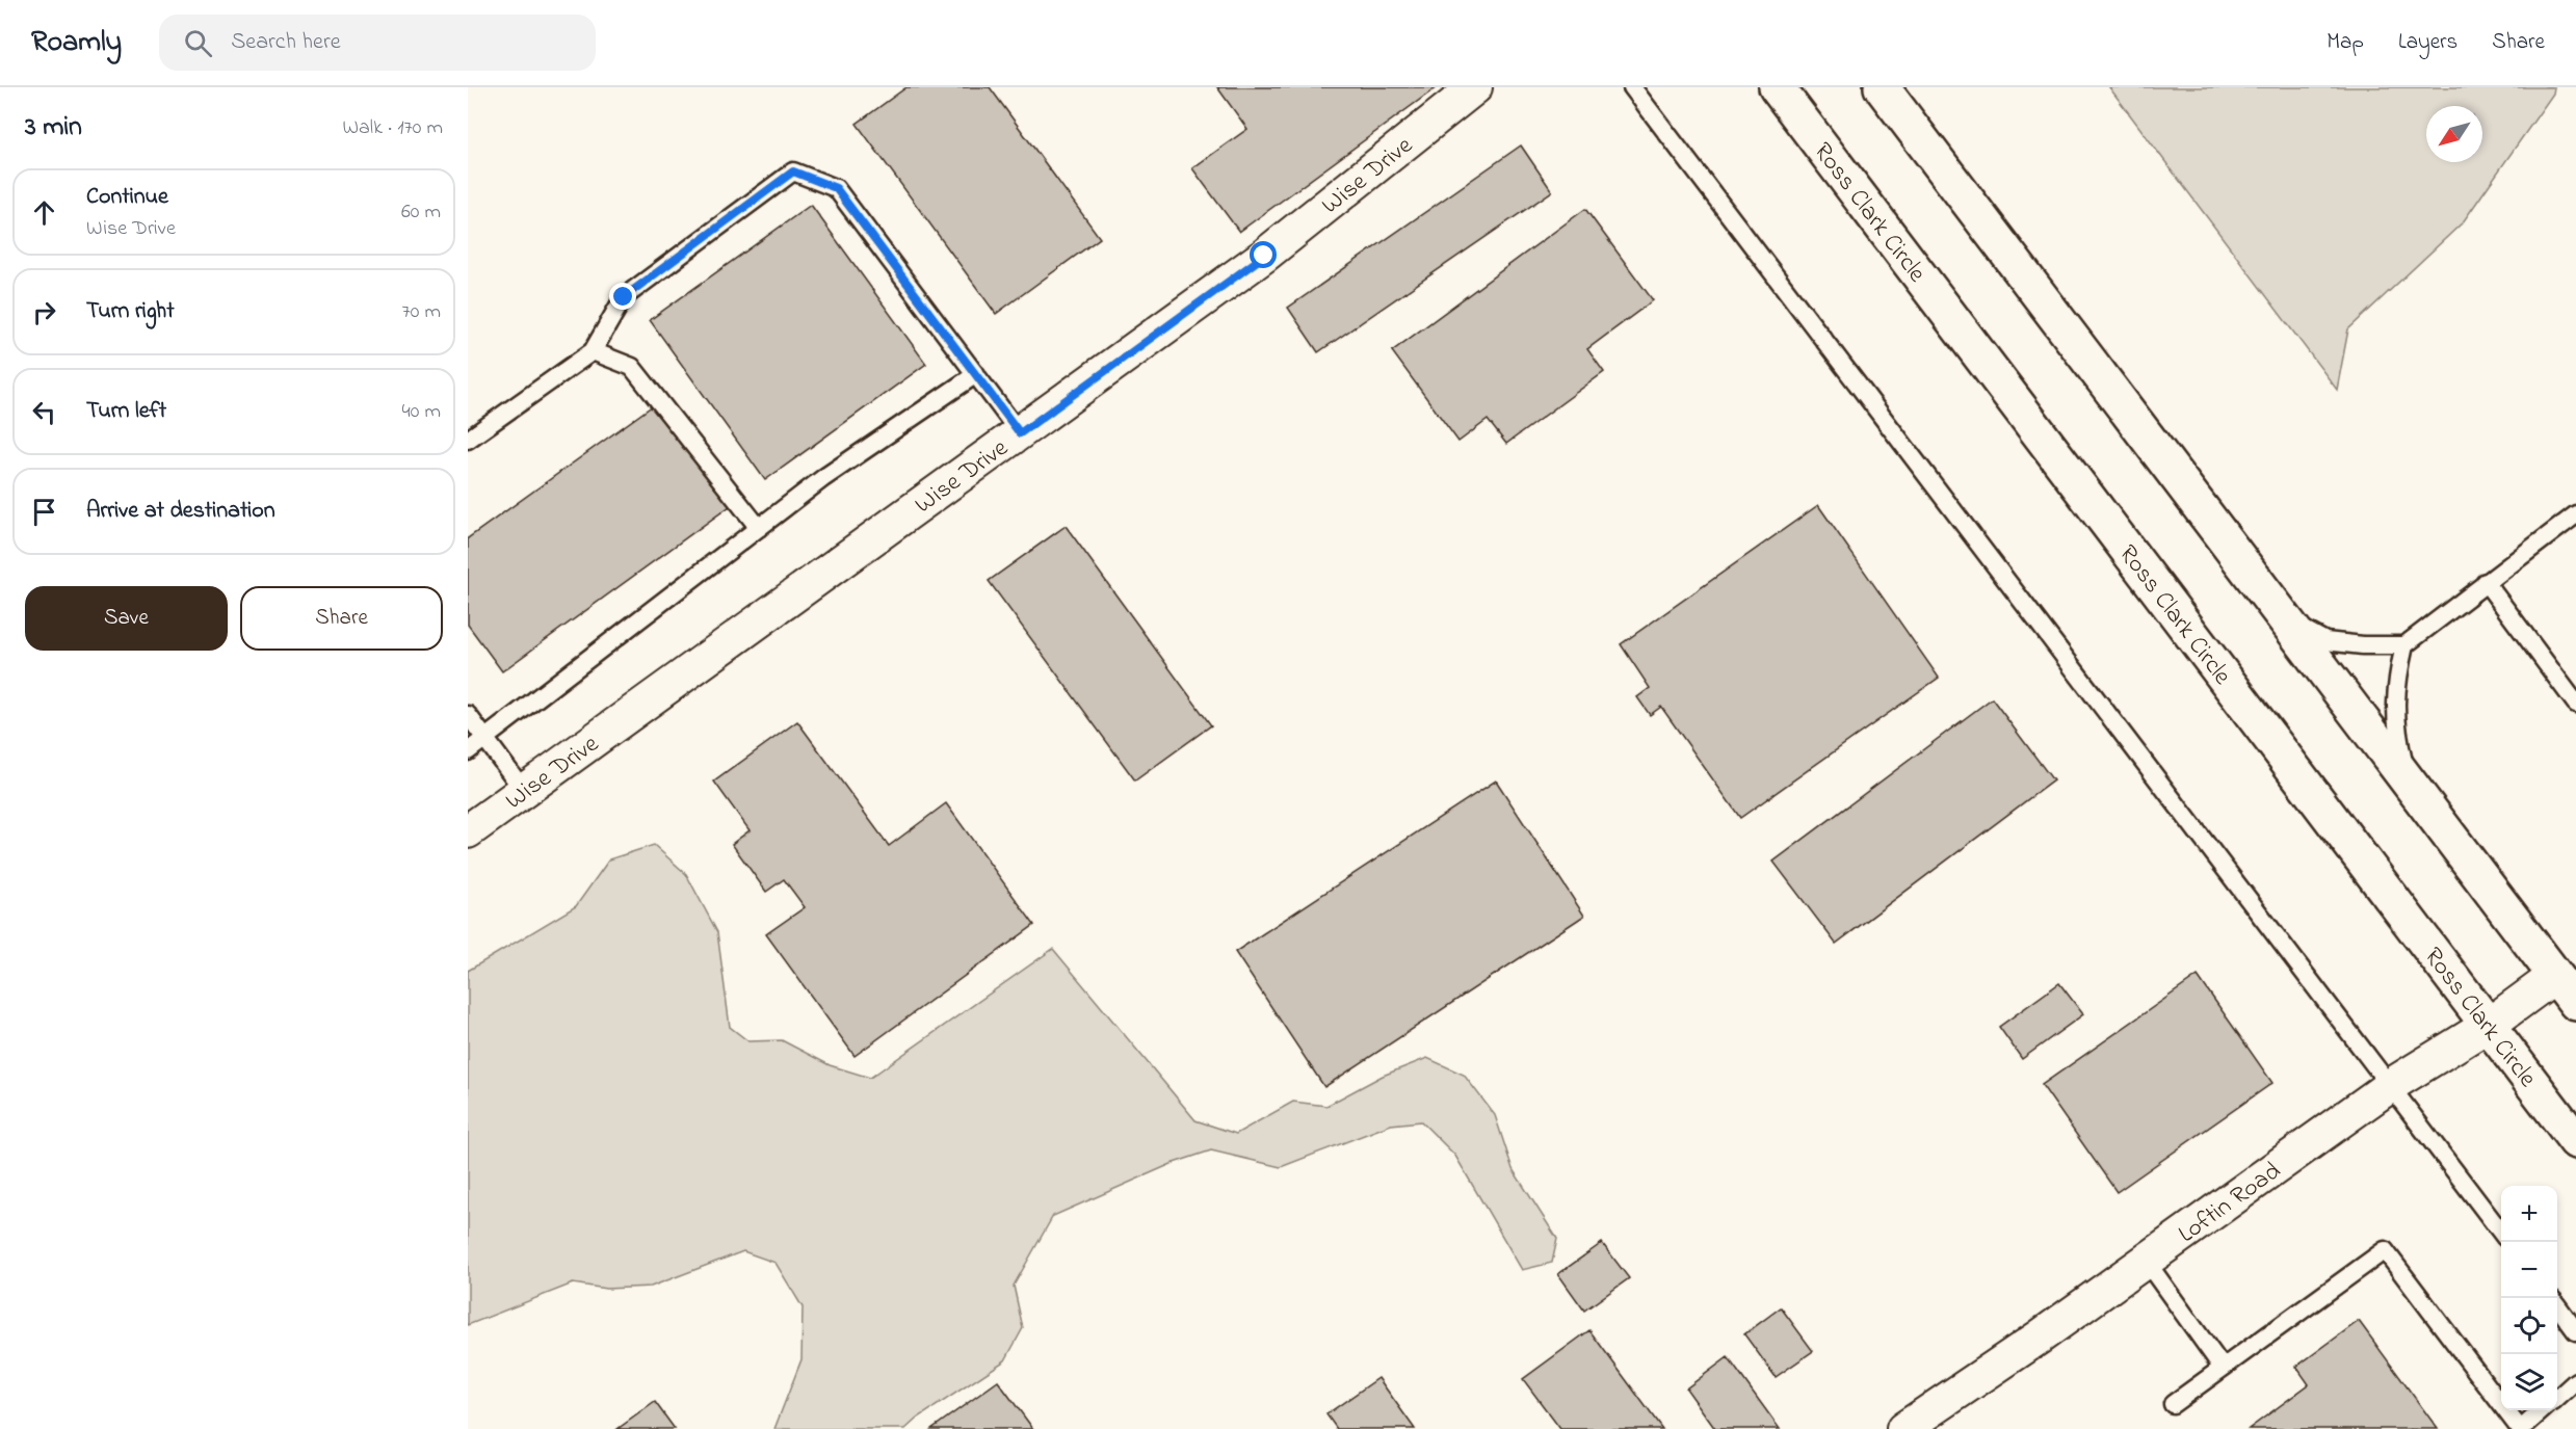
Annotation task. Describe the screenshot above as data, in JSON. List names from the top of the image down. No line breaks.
{"streets":{"highway":["Ross Clark Circle"],"street":["Wise Drive","Loftin Road"]},"crossings":[["Ross Clark Circle","Loftin Road"]],"north":"bottom left","page":{"header":"Roamly","search":"Search here","nav":["Map","Layers","Share"],"heading":["3 min","Walk · 170 m"],"list":[["Continue","Wise Drive","60 m"],["Turn right","70 m"],["Turn left","40 m"],"Arrive at destination"],"buttons":["Save","Share"],"map_buttons":["+","−"]}}
